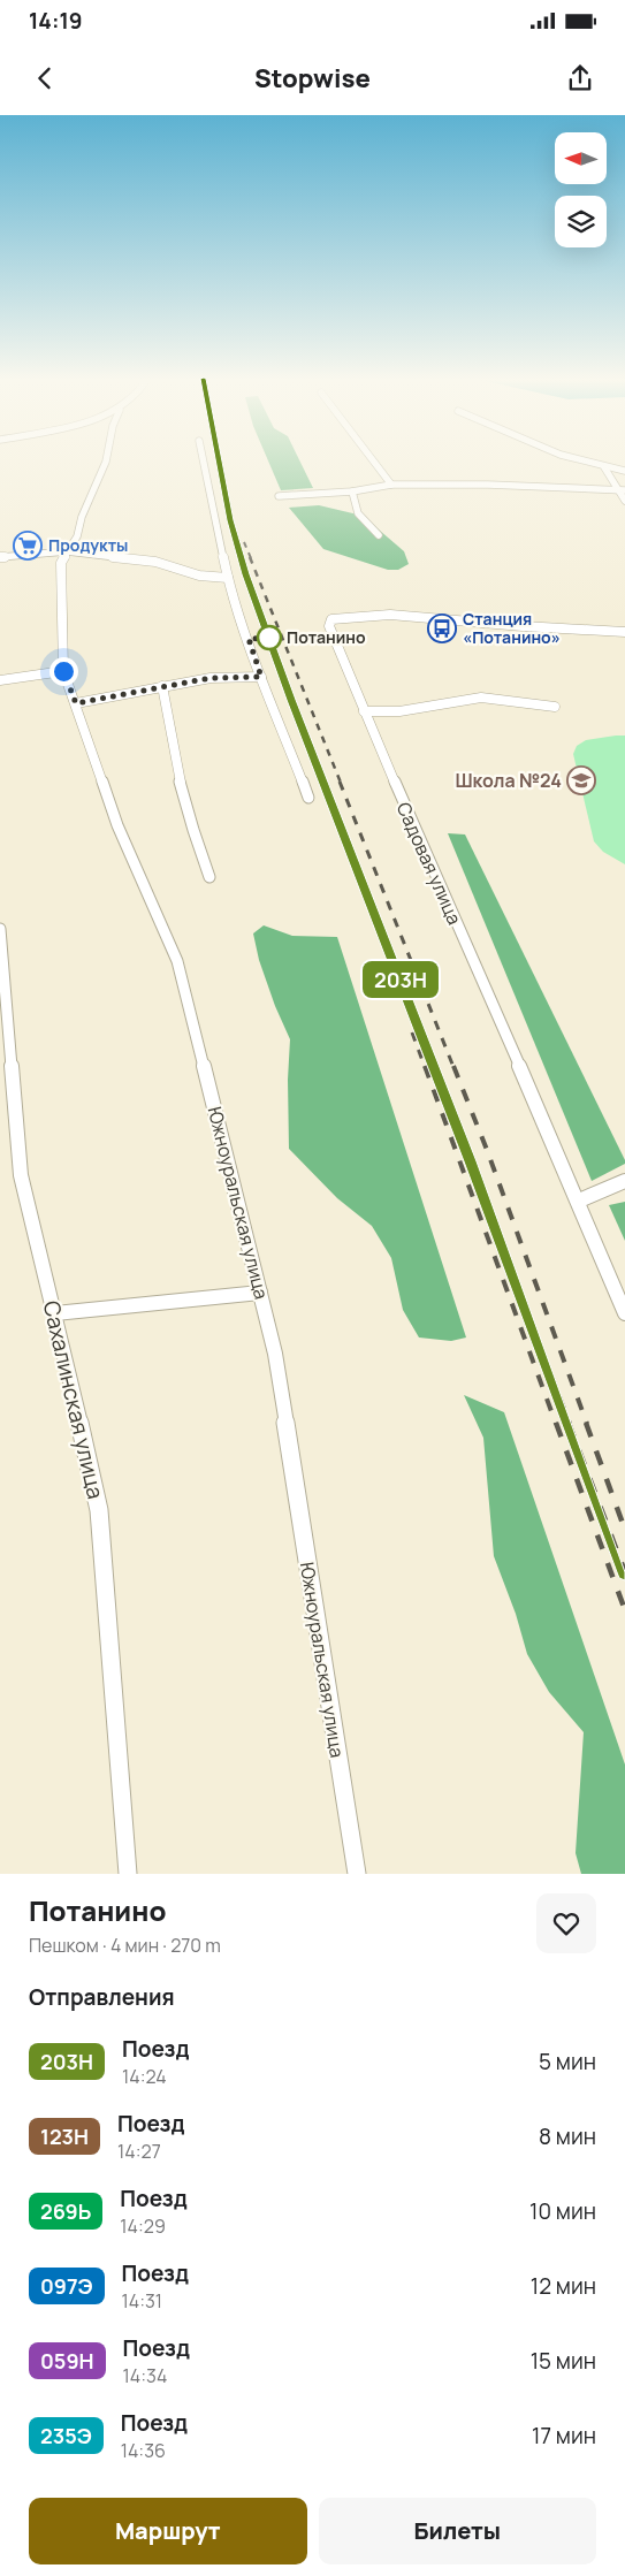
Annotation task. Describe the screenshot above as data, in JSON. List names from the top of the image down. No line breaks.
{"streets":{"street":["Садовая улица","Южноуральская улица","Сахалинская улица"]},"places":{"supermarket":["Продукты"],"bus stop":["Станция «Потанино»"],"other":["Потанино"],"school or university":["Школа №24"]},"north":"left","page":{"status":"14:19","header":"Stopwise","on_map":"203Н","heading":[["Потанино","Пешком · 4 мин · 270 m"],"Отправления"],"list":[{"mark":"203Н","name":"Поезд","note":"14:24","value":"5 мин"},{"mark":"123Н","name":"Поезд","note":"14:27","value":"8 мин"},{"mark":"269Ь","name":"Поезд","note":"14:29","value":"10 мин"},{"mark":"097Э","name":"Поезд","note":"14:31","value":"12 мин"},{"mark":"059Н","name":"Поезд","note":"14:34","value":"15 мин"},{"mark":"235Э","name":"Поезд","note":"14:36","value":"17 мин"}],"buttons":["Маршрут","Билеты"]}}
